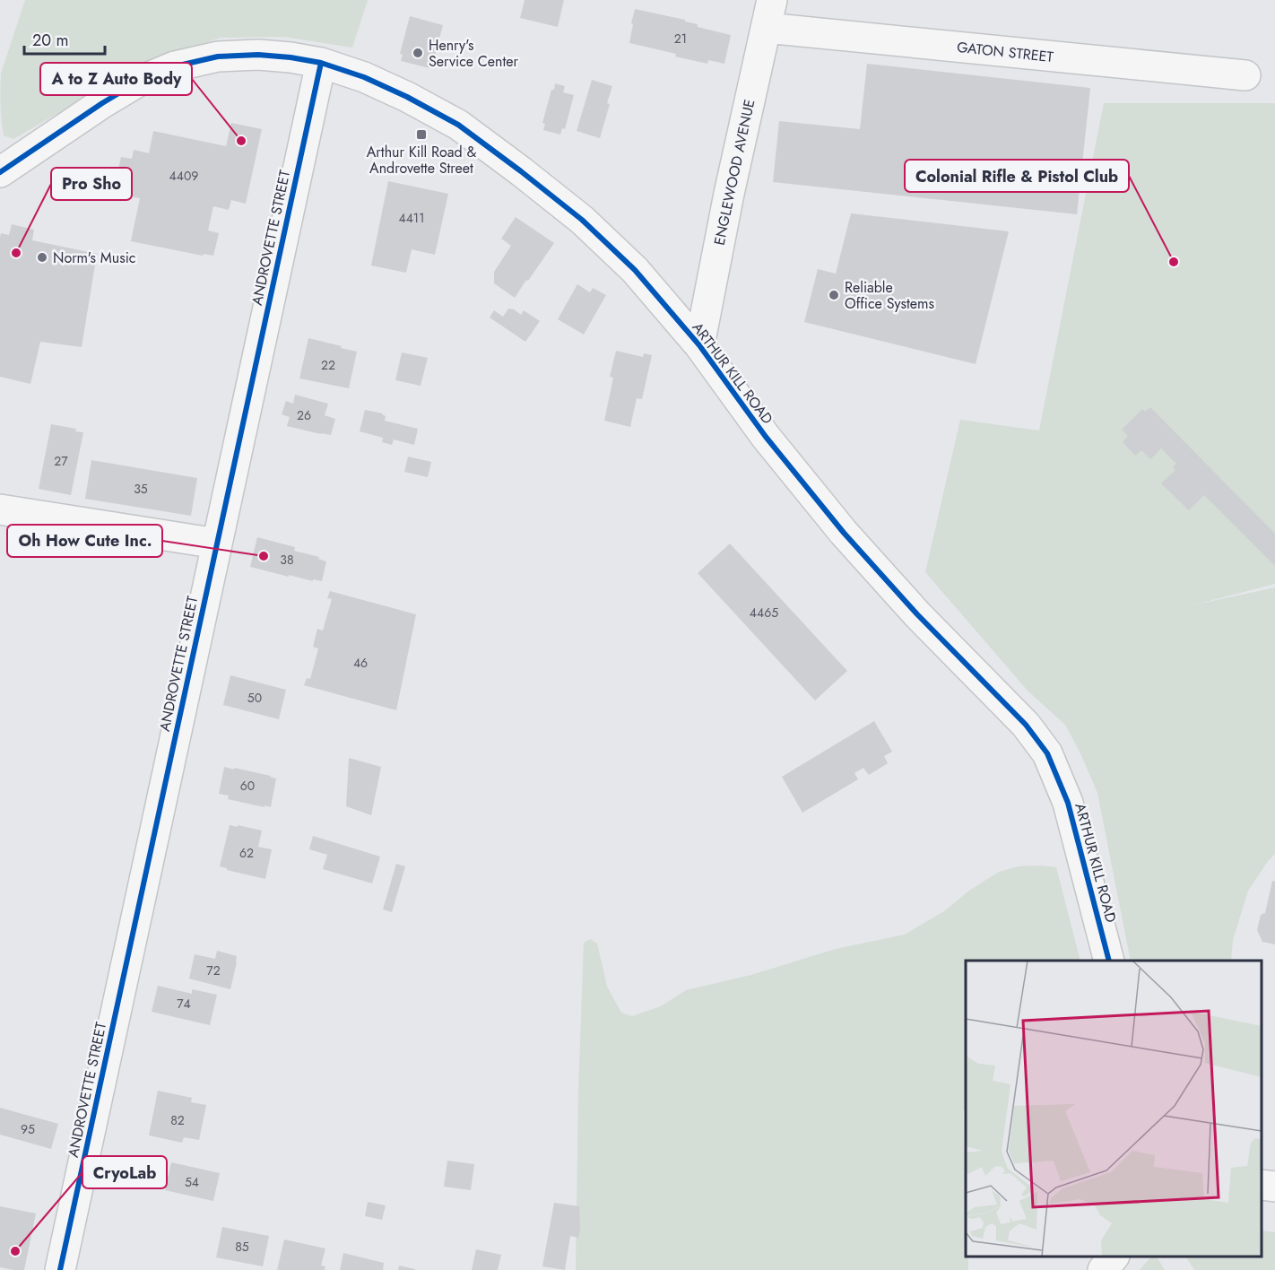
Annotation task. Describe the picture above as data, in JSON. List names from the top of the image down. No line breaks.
{"streets":{"street":["GATON STREET","ENGLEWOOD AVENUE","ANDROVETTE STREET","ARTHUR KILL ROAD"]},"crossings":[["GATON STREET","ENGLEWOOD AVENUE"],["ENGLEWOOD AVENUE","ARTHUR KILL ROAD"],["ANDROVETTE STREET","ARTHUR KILL ROAD"]],"places":{"other":["Henry's Service Center","A to Z Auto Body","Pro Sho","Norm's Music","Colonial Rifle & Pistol Club","Reliable Office Systems","Oh How Cute Inc.","CryoLab"],"transit":["Arthur Kill Road & Androvette Street"]},"house_numbers":["21","4409","4411","22","26","27","35","38","4465","46","50","60","62","72","74","82","95","54","85"],"scale_bar":"20 m"}
